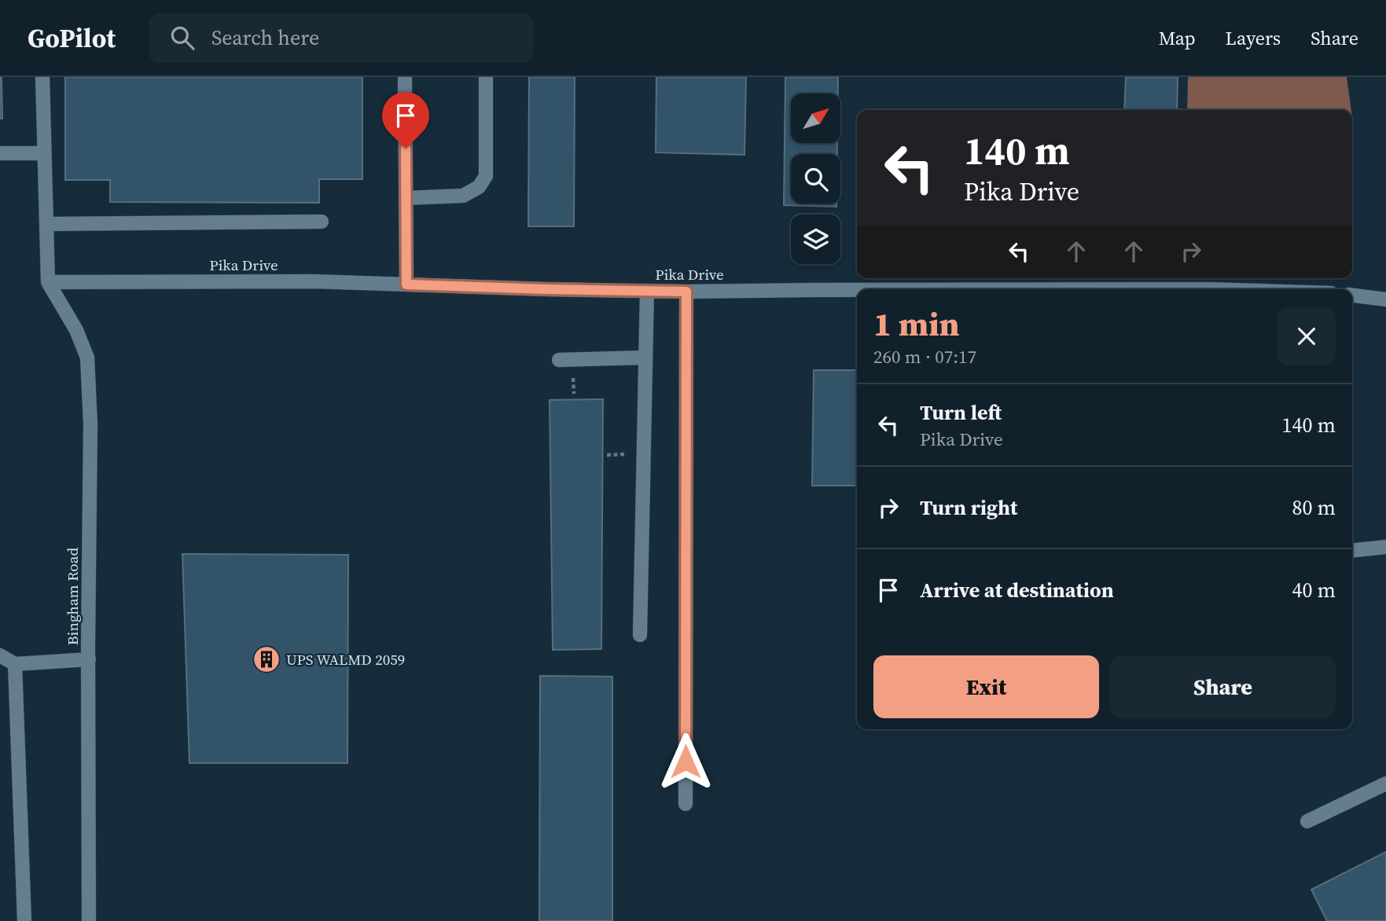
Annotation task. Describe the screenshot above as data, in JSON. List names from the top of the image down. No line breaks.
{"streets":{"street":["Pika Drive","Bingham Road"]},"crossings":[["Pika Drive","Bingham Road"]],"places":{"building":["UPS WALMD 2059"]},"north":"top right","page":{"header":"GoPilot","search":"Search here","nav":["Map","Layers","Share"],"turn":["140 m","Pika Drive"],"heading":["1 min","260 m · 07:17"],"list":[{"name":"Turn left","note":"Pika Drive","value":"140 m"},{"name":"Turn right","value":"80 m"},{"name":"Arrive at destination","value":"40 m"}],"buttons":["Exit","Share"]}}
